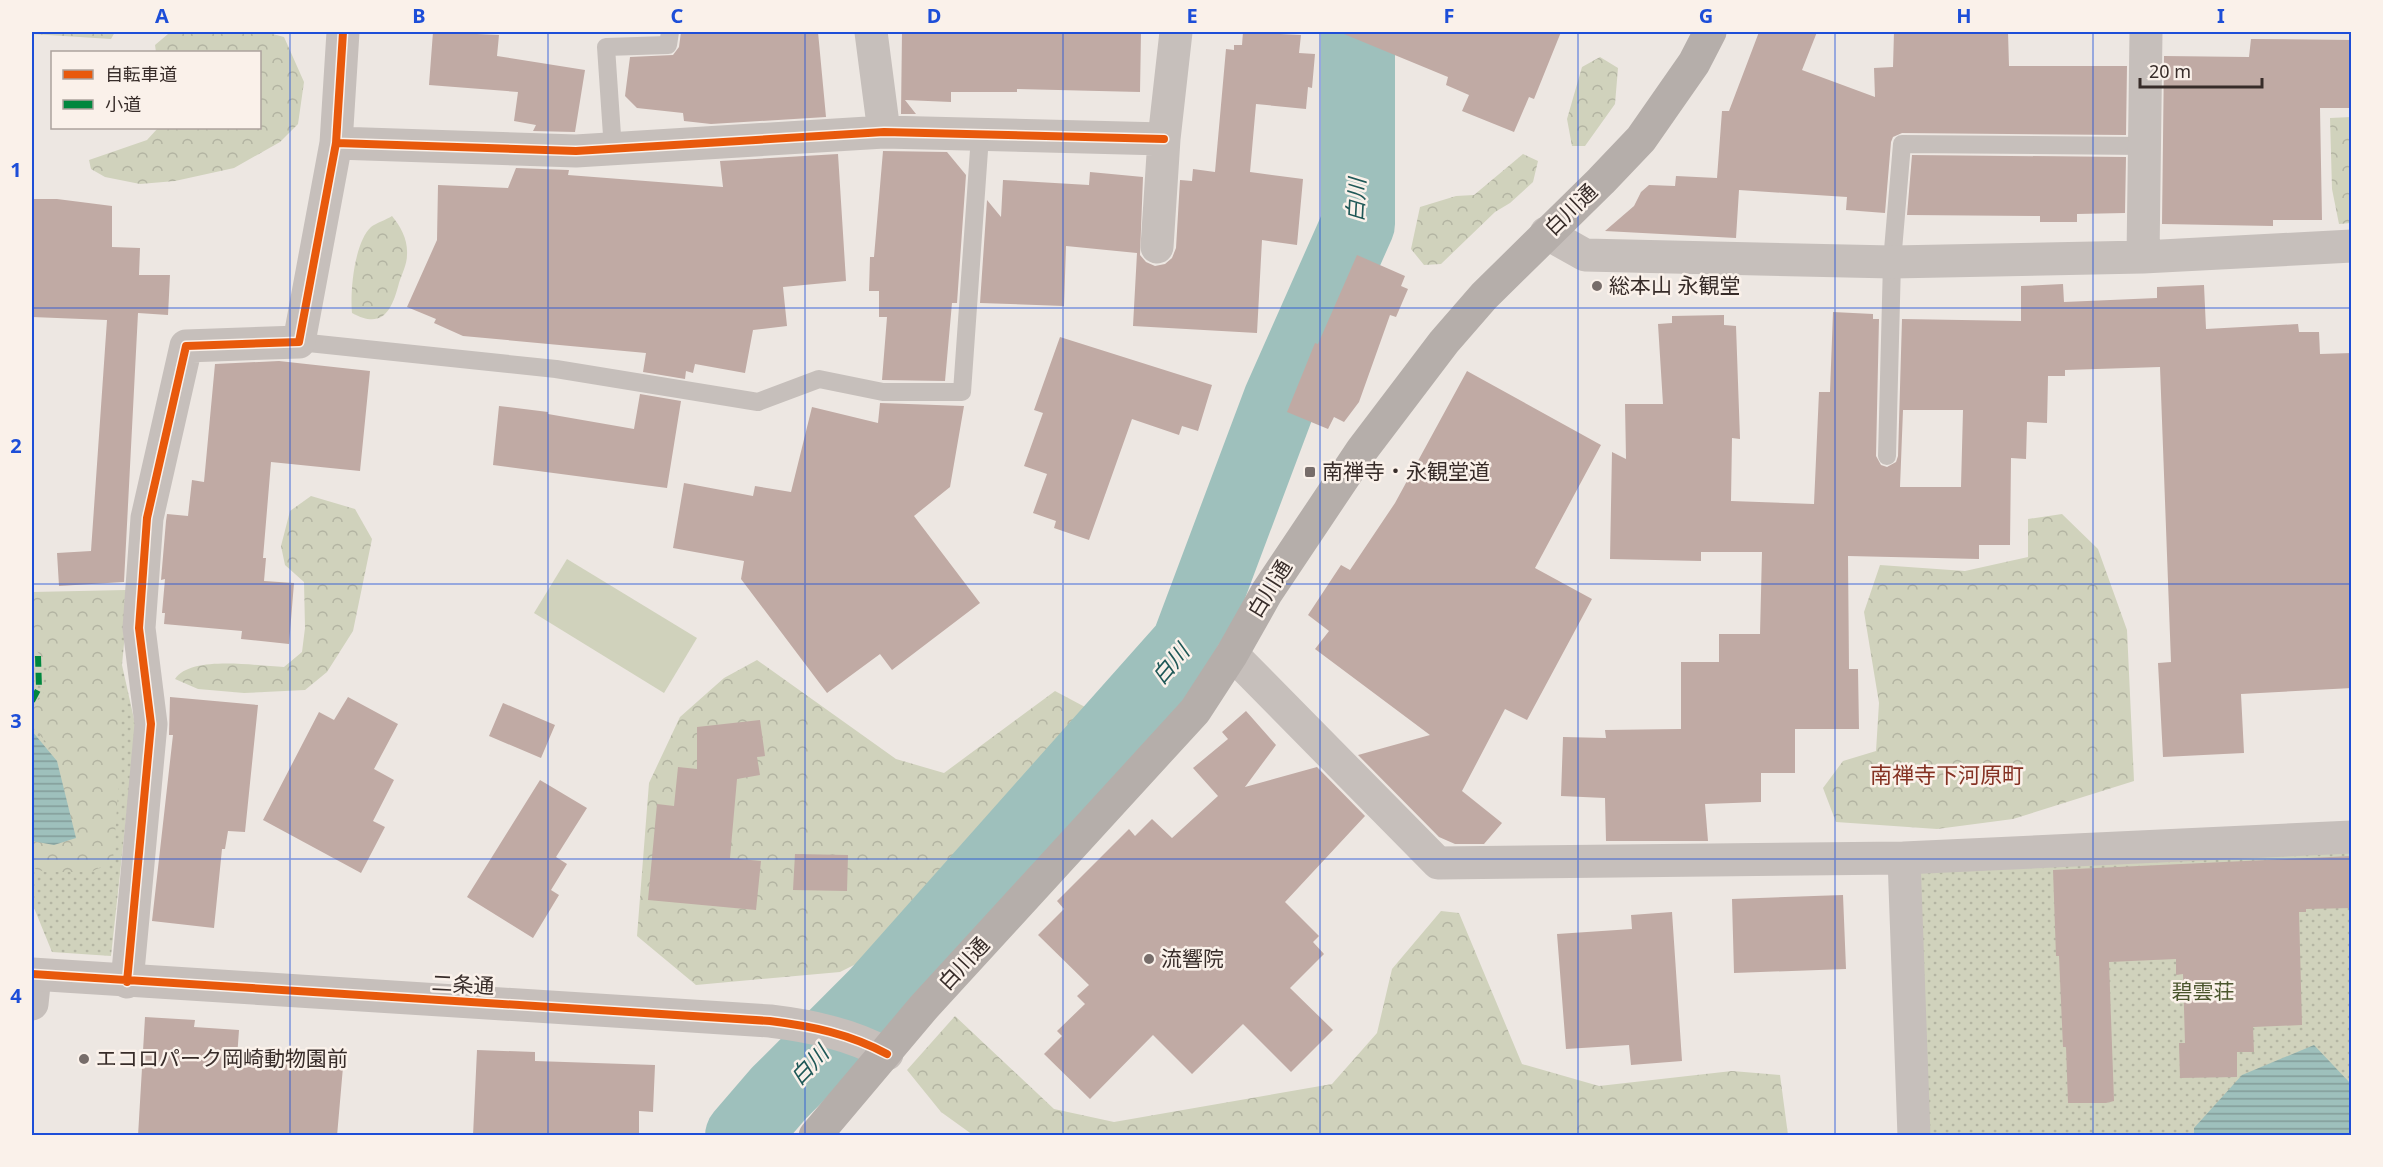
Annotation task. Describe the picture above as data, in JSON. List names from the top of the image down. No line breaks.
{"streets":{"main road":["白川通"],"street":["二条通"]},"crossings":[["白川通","二条通"]],"districts":["南禅寺下河原町"],"water":["白川"],"parks":["碧雲荘"],"places":{"other":["総本山 永観堂","流響院","エコロパーク岡崎動物園前"],"transit":["南禅寺・永観堂道"]},"legend":["自転車道","小道"],"scale_bar":"20 m","grid":{"columns":["A","B","C","D","E","F","G","H","I"],"rows":["1","2","3","4"]}}
